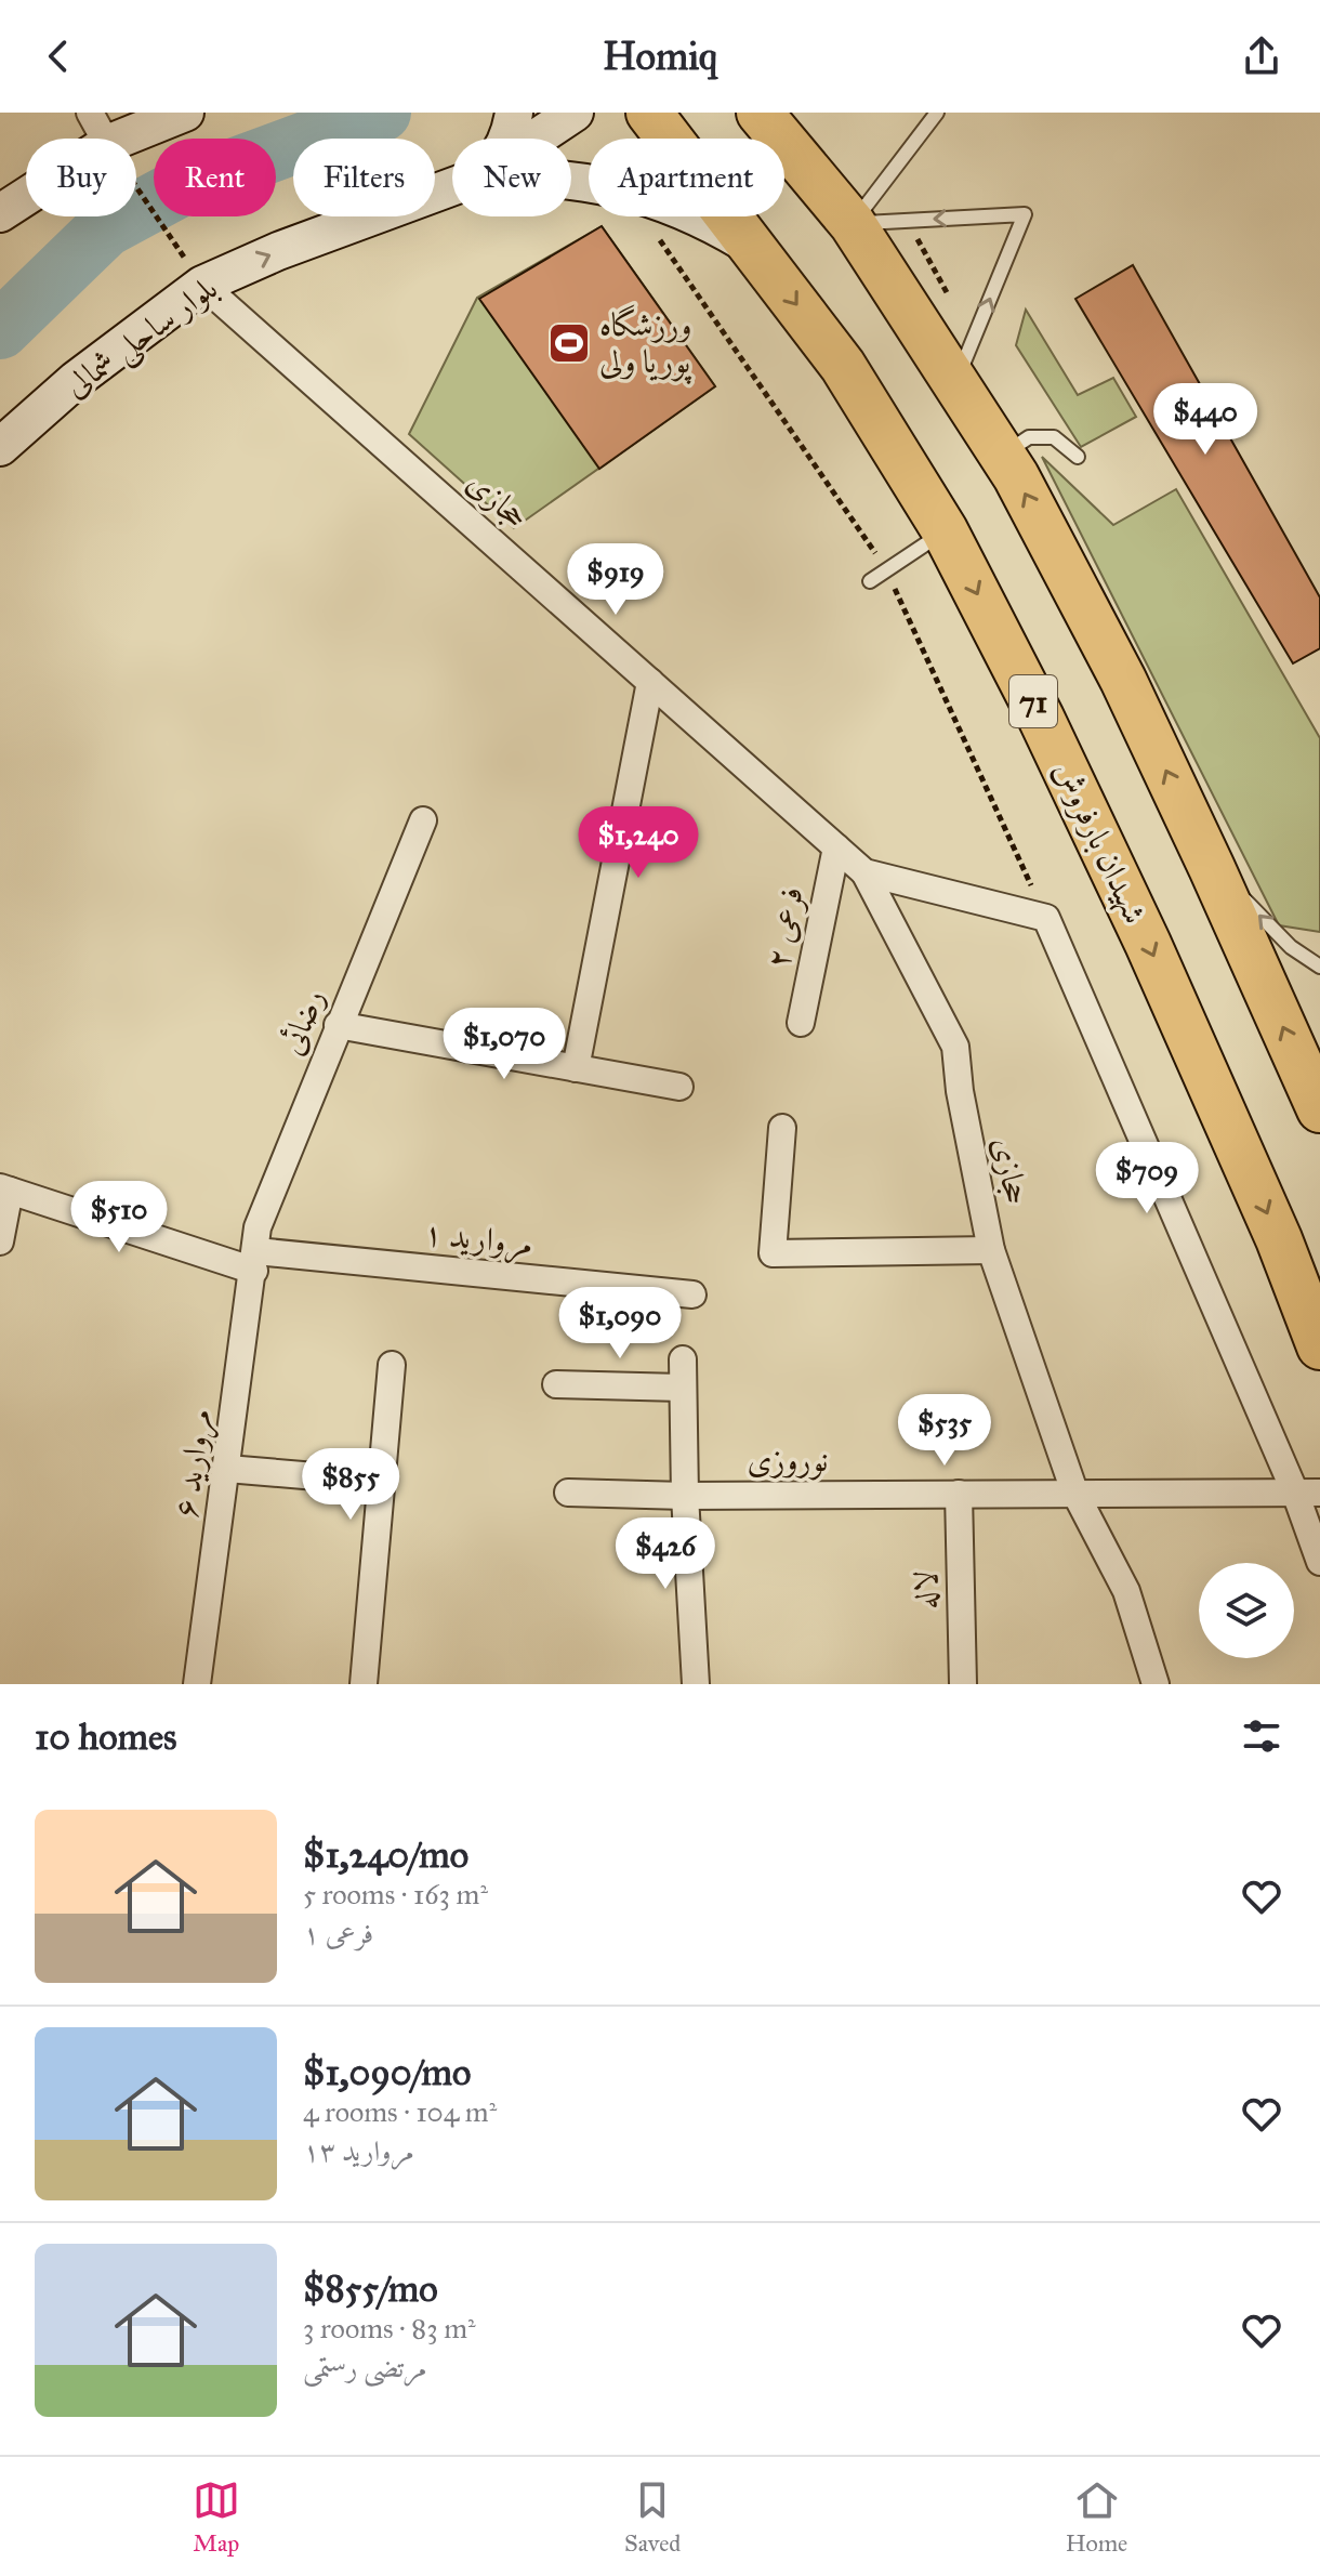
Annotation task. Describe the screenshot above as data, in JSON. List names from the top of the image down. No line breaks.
{"streets":{"highway":["71","شهیدان بارفروش"],"main road":["بلوار ساحلی شمالی"],"street":["حجازی","فرعی ۲","رضائی","مروارید ۱","نوروزی","مروارید ۶","لاله"]},"crossings":[["بلوار ساحلی شمالی","حجازی"],["حجازی","فرعی ۲"],["حجازی","نوروزی"],["رضائی","مروارید ۱"],["رضائی","مروارید ۶"],["مروارید ۱","مروارید ۶"],["نوروزی","لاله"]],"one_way":["بلوار ساحلی شمالی"],"places":{"sports":["ورزشگاه پوریا ولی"]},"page":{"header":"Homiq","chip":["Buy","Rent","Filters","New","Apartment"],"price":["$440","$919","$1,240","$1,070","$709","$510","$1,090","$535","$855","$426"],"heading":"10 homes","list":[{"name":"$1,240/mo","note":"5 rooms · 163 m² · فرعی ۱"},{"name":"$1,090/mo","note":"4 rooms · 104 m² · مروارید ۱۳"},{"name":"$855/mo","note":"3 rooms · 83 m² · مرتضی رستمی"}],"tabs":["Map","Saved","Home"]}}
